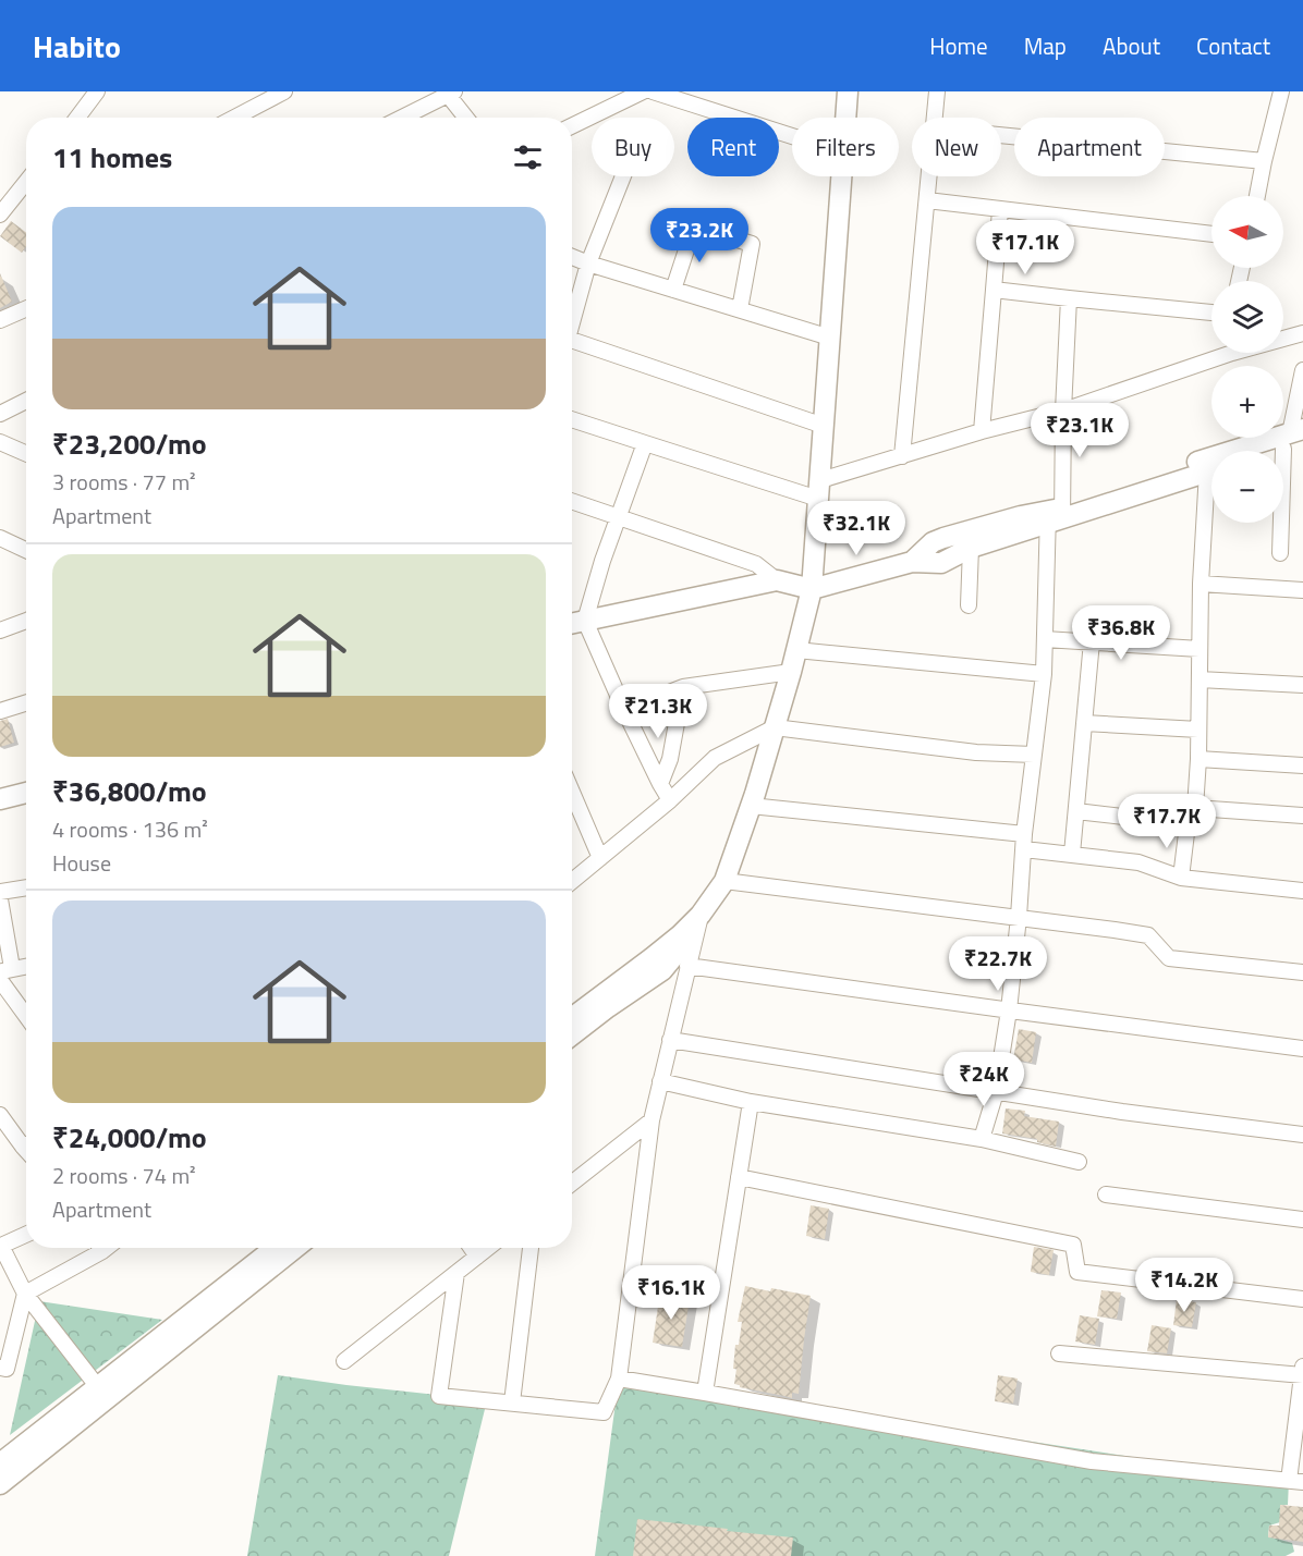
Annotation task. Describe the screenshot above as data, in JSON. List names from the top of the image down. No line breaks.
{"north":"left","page":{"header":"Habito","nav":["Home","Map","About","Contact"],"chip":["Buy","Rent","Filters","New","Apartment"],"heading":"11 homes","map_buttons":["+","−"],"list":[{"name":"₹23,200/mo","note":"3 rooms · 77 m² · Apartment"},{"name":"₹36,800/mo","note":"4 rooms · 136 m² · House"},{"name":"₹24,000/mo","note":"2 rooms · 74 m² · Apartment"}],"price":["₹23.2K","₹17.1K","₹23.1K","₹32.1K","₹36.8K","₹21.3K","₹17.7K","₹22.7K","₹24K","₹14.2K","₹16.1K"]}}
